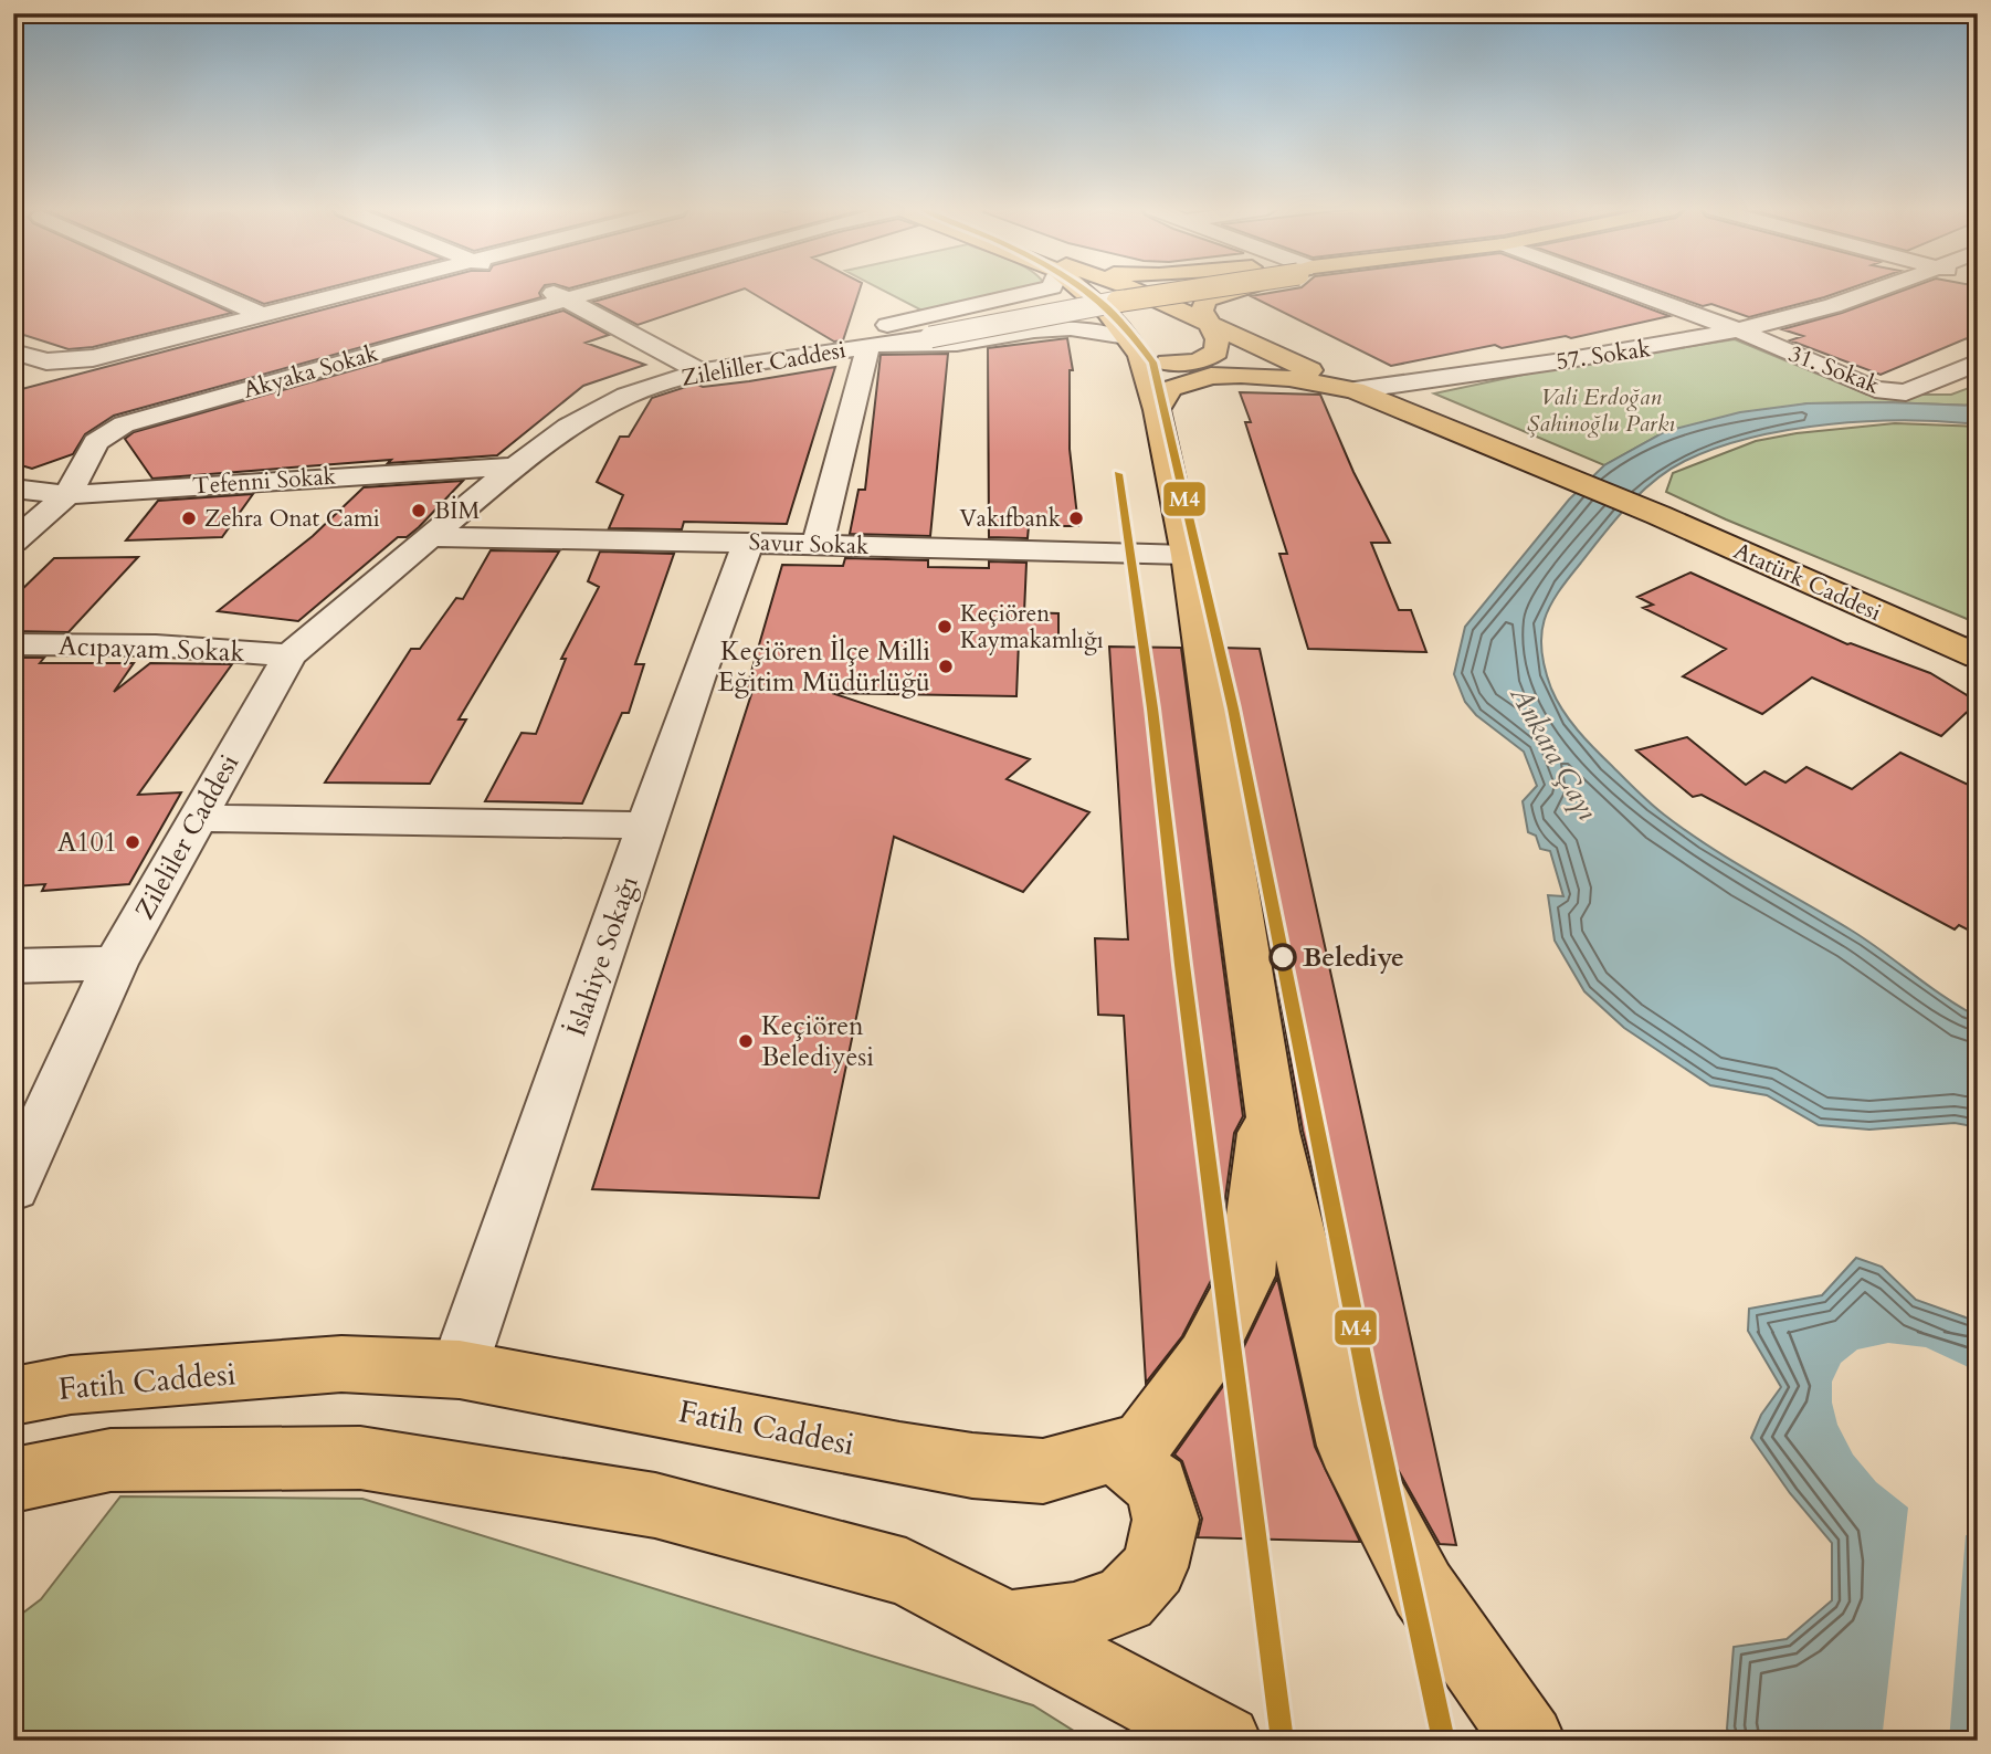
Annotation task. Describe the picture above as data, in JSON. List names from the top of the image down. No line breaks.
{"streets":{"main road":["Atatürk Caddesi","Fatih Caddesi"],"street":["57. Sokak","Zileliller Caddesi","31. Sokak","Akyaka Sokak","Tefenni Sokak","Savur Sokak","Acıpayam Sokak","Zileliler Caddesi","İslahiye Sokağı"]},"crossings":[["57. Sokak","31. Sokak"],["57. Sokak","Atatürk Caddesi"],["Zileliller Caddesi","Tefenni Sokak"],["Zileliller Caddesi","Savur Sokak"],["Zileliller Caddesi","Zileliler Caddesi"],["Akyaka Sokak","Tefenni Sokak"],["Savur Sokak","Zileliler Caddesi"],["Savur Sokak","İslahiye Sokağı"],["Acıpayam Sokak","Zileliler Caddesi"],["İslahiye Sokağı","Fatih Caddesi"]],"water":["Ankara Çayı"],"parks":["Vali Erdoğan Şahinoğlu Parkı"],"places":["BİM","Zehra Onat Cami","Vakıfbank","Keçiören Kaymakamlığı","Keçiören İlçe Milli Eğitim Müdürlüğü","A101","Belediye","Keçiören Belediyesi"],"lines":["transit line M4"]}
